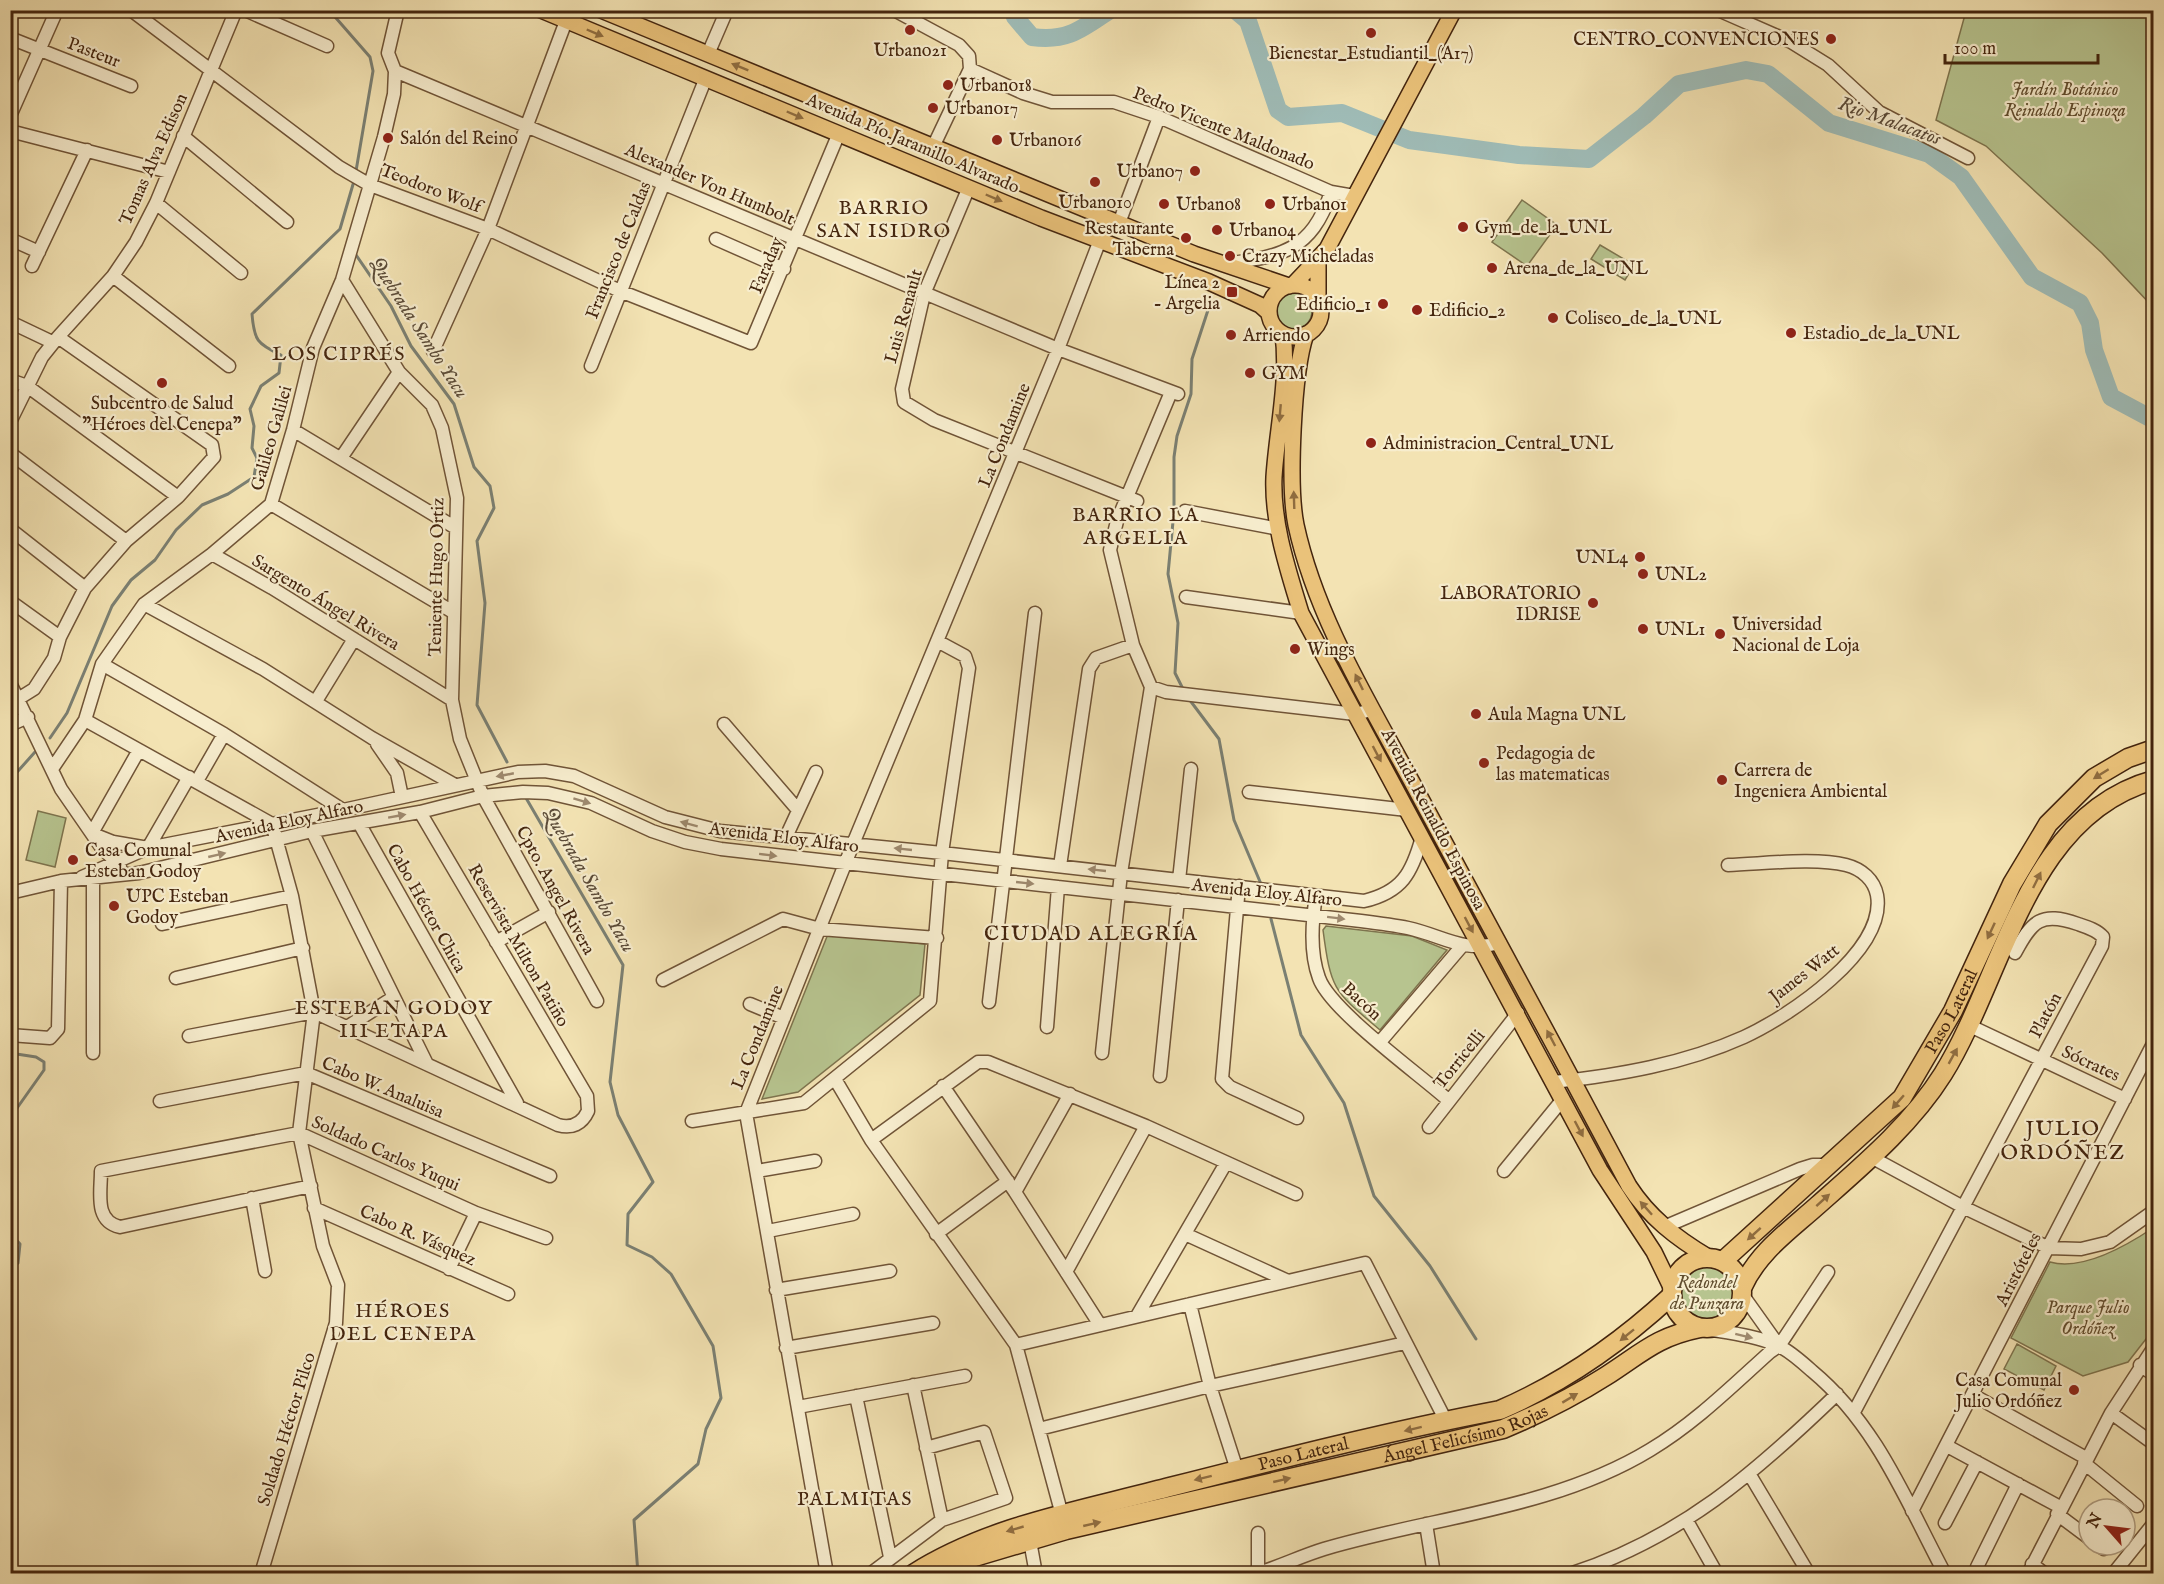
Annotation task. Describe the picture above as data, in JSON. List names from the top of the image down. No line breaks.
{"streets":{"highway":["Paso Lateral","Ángel Felicísimo Rojas"],"main road":["Avenida Pío Jaramillo Alvarado","Avenida Reinaldo Espinosa"],"street":["Pasteur","Pedro Vicente Maldonado","Tomas Alva Edison","Alexander Von Humbolt","Teodoro Wolf","Francisco de Caldas","Faraday","Luis Renault","La Condamine","Galileo Galilei","Teniente Hugo Ortiz","Sargento Ángel Rivera","Avenida Eloy Alfaro","Cpto. Angel Rivera","Cabo Héctor Chica","Reservista Milton Patiño","James Watt","Bacón","Platón","Torricelli","Sócrates","Cabo W. Analuisa","Soldado Carlos Yuqui","Cabo R. Vásquez","Aristóteles","Soldado Héctor Pilco"]},"crossings":[["Avenida Pío Jaramillo Alvarado","Francisco de Caldas"],["Avenida Pío Jaramillo Alvarado","Faraday"],["Avenida Pío Jaramillo Alvarado","Luis Renault"],["Avenida Pío Jaramillo Alvarado","La Condamine"],["Avenida Pío Jaramillo Alvarado","Avenida Reinaldo Espinosa"],["Tomas Alva Edison","Teodoro Wolf"],["Alexander Von Humbolt","Francisco de Caldas"],["Alexander Von Humbolt","Faraday"],["Alexander Von Humbolt","Luis Renault"],["Alexander Von Humbolt","La Condamine"],["Alexander Von Humbolt","Galileo Galilei"],["Teodoro Wolf","Francisco de Caldas"],["Teodoro Wolf","Faraday"],["Teodoro Wolf","Galileo Galilei"],["Luis Renault","La Condamine"],["La Condamine","Avenida Eloy Alfaro"],["Galileo Galilei","Teniente Hugo Ortiz"],["Galileo Galilei","Sargento Ángel Rivera"],["Teniente Hugo Ortiz","Sargento Ángel Rivera"],["Teniente Hugo Ortiz","Avenida Eloy Alfaro"],["Teniente Hugo Ortiz","Cpto. Angel Rivera"],["Avenida Reinaldo Espinosa","Avenida Eloy Alfaro"],["Avenida Reinaldo Espinosa","James Watt"],["Avenida Reinaldo Espinosa","Paso Lateral"],["Avenida Reinaldo Espinosa","Torricelli"],["Avenida Reinaldo Espinosa","Ángel Felicísimo Rojas"],["Avenida Eloy Alfaro","Cpto. Angel Rivera"],["Avenida Eloy Alfaro","Cabo Héctor Chica"],["Avenida Eloy Alfaro","Reservista Milton Patiño"],["Avenida Eloy Alfaro","Bacón"],["Avenida Eloy Alfaro","Soldado Héctor Pilco"],["Cabo Héctor Chica","Reservista Milton Patiño"],["Bacón","Torricelli"],["Paso Lateral","Sócrates"],["Paso Lateral","Ángel Felicísimo Rojas"],["Platón","Sócrates"],["Sócrates","Aristóteles"],["Cabo W. Analuisa","Soldado Héctor Pilco"],["Soldado Carlos Yuqui","Soldado Héctor Pilco"],["Cabo R. Vásquez","Soldado Héctor Pilco"]],"one_way":["Ángel Felicísimo Rojas"],"districts":["BARRIO SAN ISIDRO","LOS CIPRÉS","BARRIO LA ARGELIA","CIUDAD ALEGRÍA","ESTEBAN GODOY III ETAPA","JULIO ORDÓÑEZ","HÉROES DEL CENEPA","PALMITAS"],"water":["Rio Malacatos","Quebrada Sambo Yacu"],"parks":["Jardín Botánico Reinaldo Espinoza","Redondel de Punzara","Parque Julio Ordóñez"],"places":{"other":["Urbano21","Bienestar_Estudiantil_(A17)","CENTRO_CONVENCIONES","Urbano18","Urbano17","Salón del Reino","Urbano16","Urbano7","Urbano10","Urbano8","Urbano1","Gym_de_la_UNL","Urbano4","Restaurante Taberna","Crazy Micheladas","Arena_de_la_UNL","Edificio_1","Edificio_2","Coliseo_de_la_UNL","Estadio_de_la_UNL","Arriendo","GYM","Subcentro de Salud \"Héroes del Cenepa\"","Administracion_Central_UNL","UNL4","UNL2","LABORATORIO IDRISE","UNL1","Universidad Nacional de Loja","Wings","Aula Magna UNL","Pedagogia de las matematicas","Carrera de Ingeniera Ambiental","Casa Comunal Esteban Godoy","UPC Esteban Godoy","Casa Comunal Julio Ordóñez"],"transit":["Línea 2 - Argelia"]},"scale_bar":"100 m","north":"top left"}
